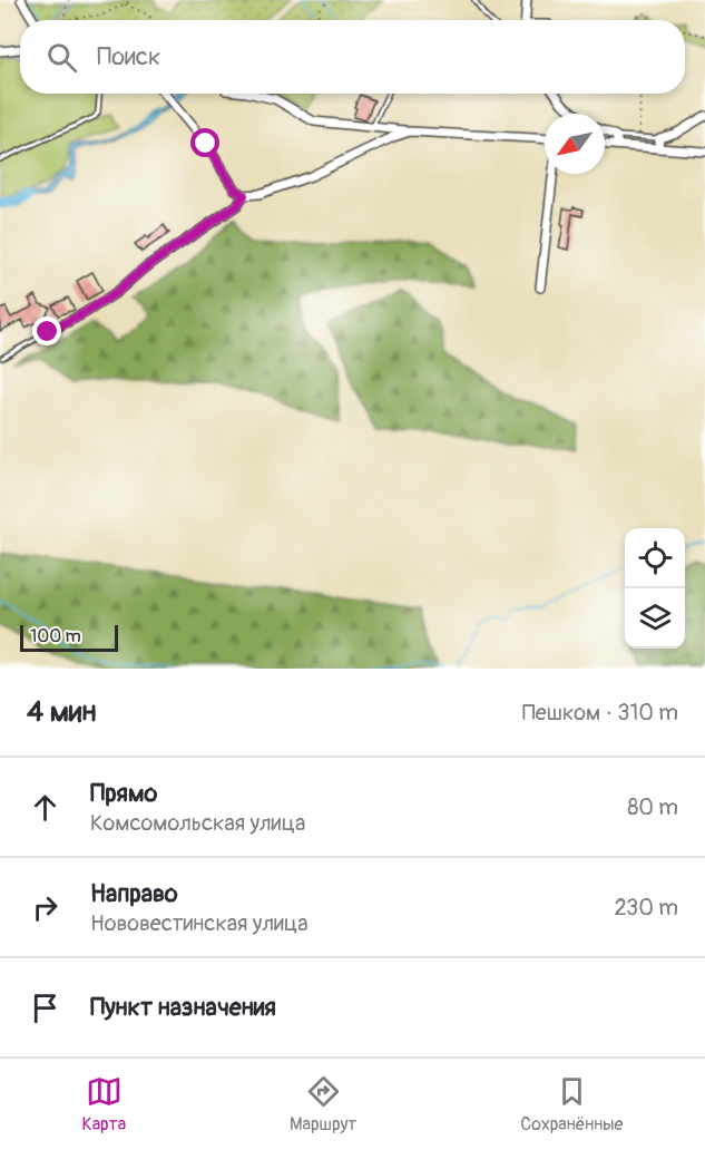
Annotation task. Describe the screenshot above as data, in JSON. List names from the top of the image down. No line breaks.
{"scale_bar":"100 m","north":"bottom left","page":{"search":"Поиск","scale":"100 m","heading":["4 мин","Пешком · 310 m"],"list":[["Прямо","Комсомольская улица","80 m"],["Направо","Нововестинская улица","230 m"],"Пункт назначения"],"nav":["Карта","Маршрут","Сохранённые"]}}
